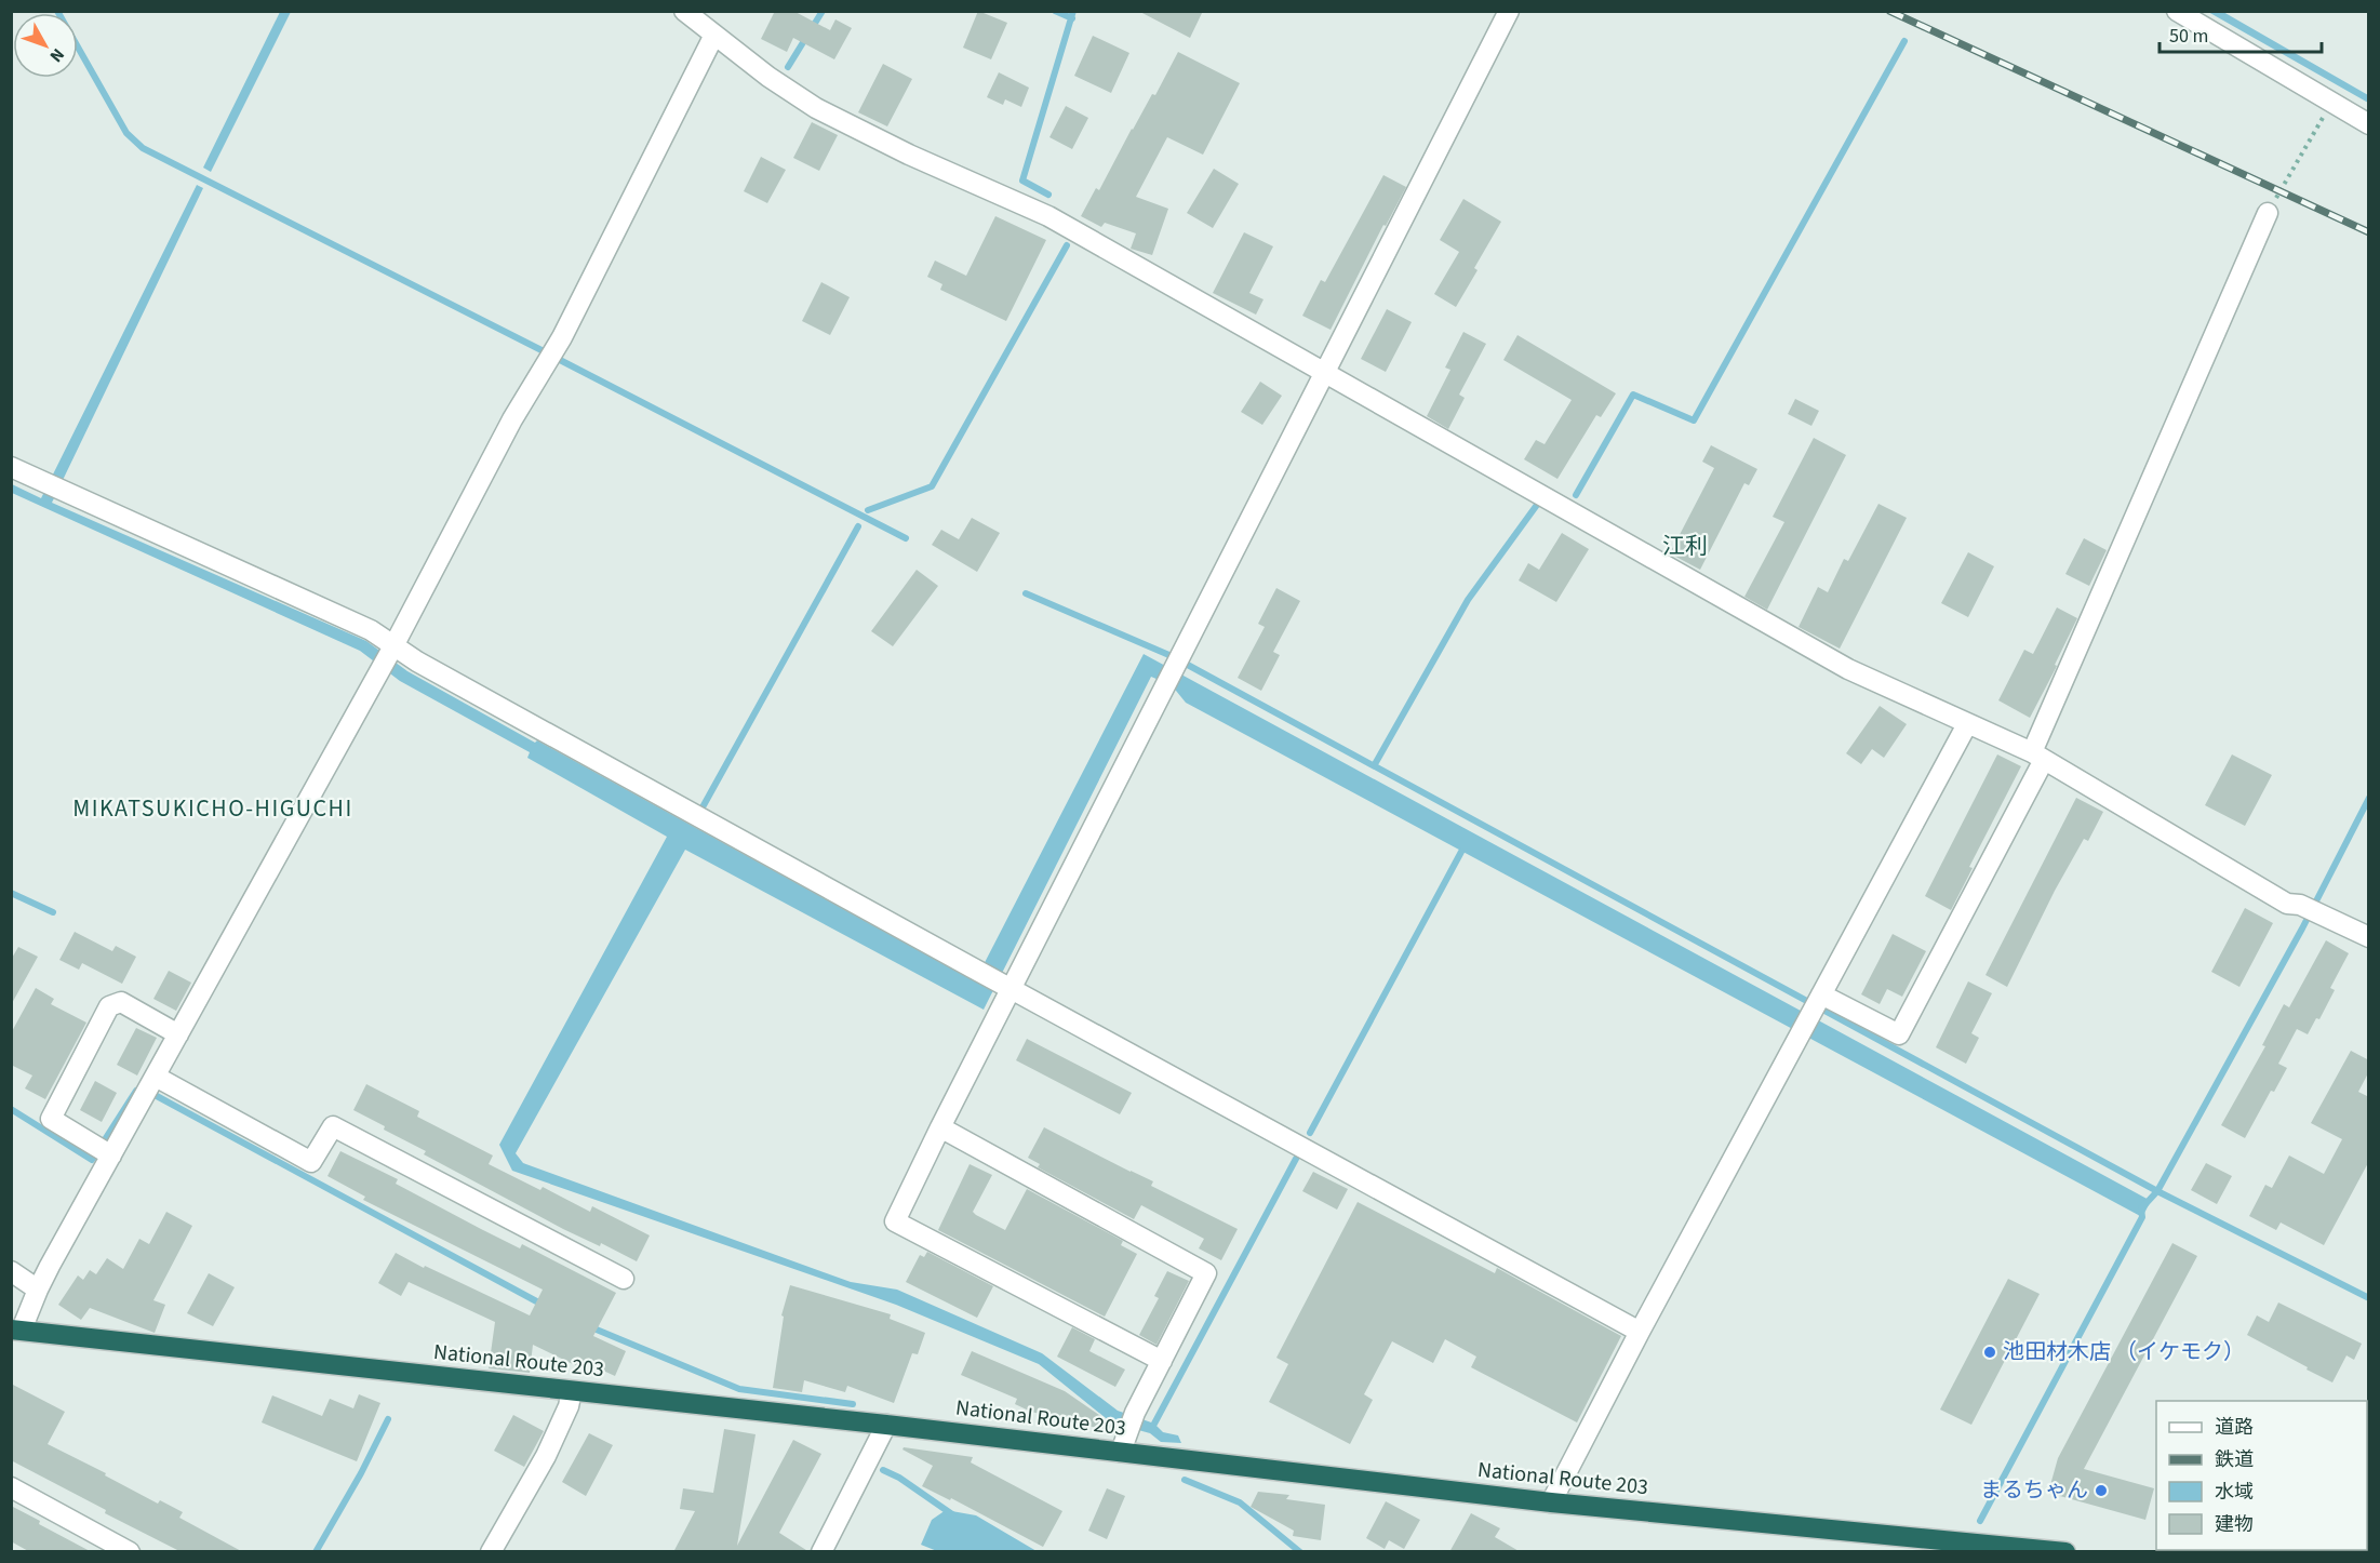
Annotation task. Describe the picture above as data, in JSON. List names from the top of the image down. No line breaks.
{"streets":{"highway":["National Route 203"]},"districts":["江利","MIKATSUKICHO-HIGUCHI"],"places":["池田材木店 （イケモク）","まるちゃん"],"legend":["道路","鉄道","水域","建物"],"scale_bar":"50 m","north":"bottom right"}
